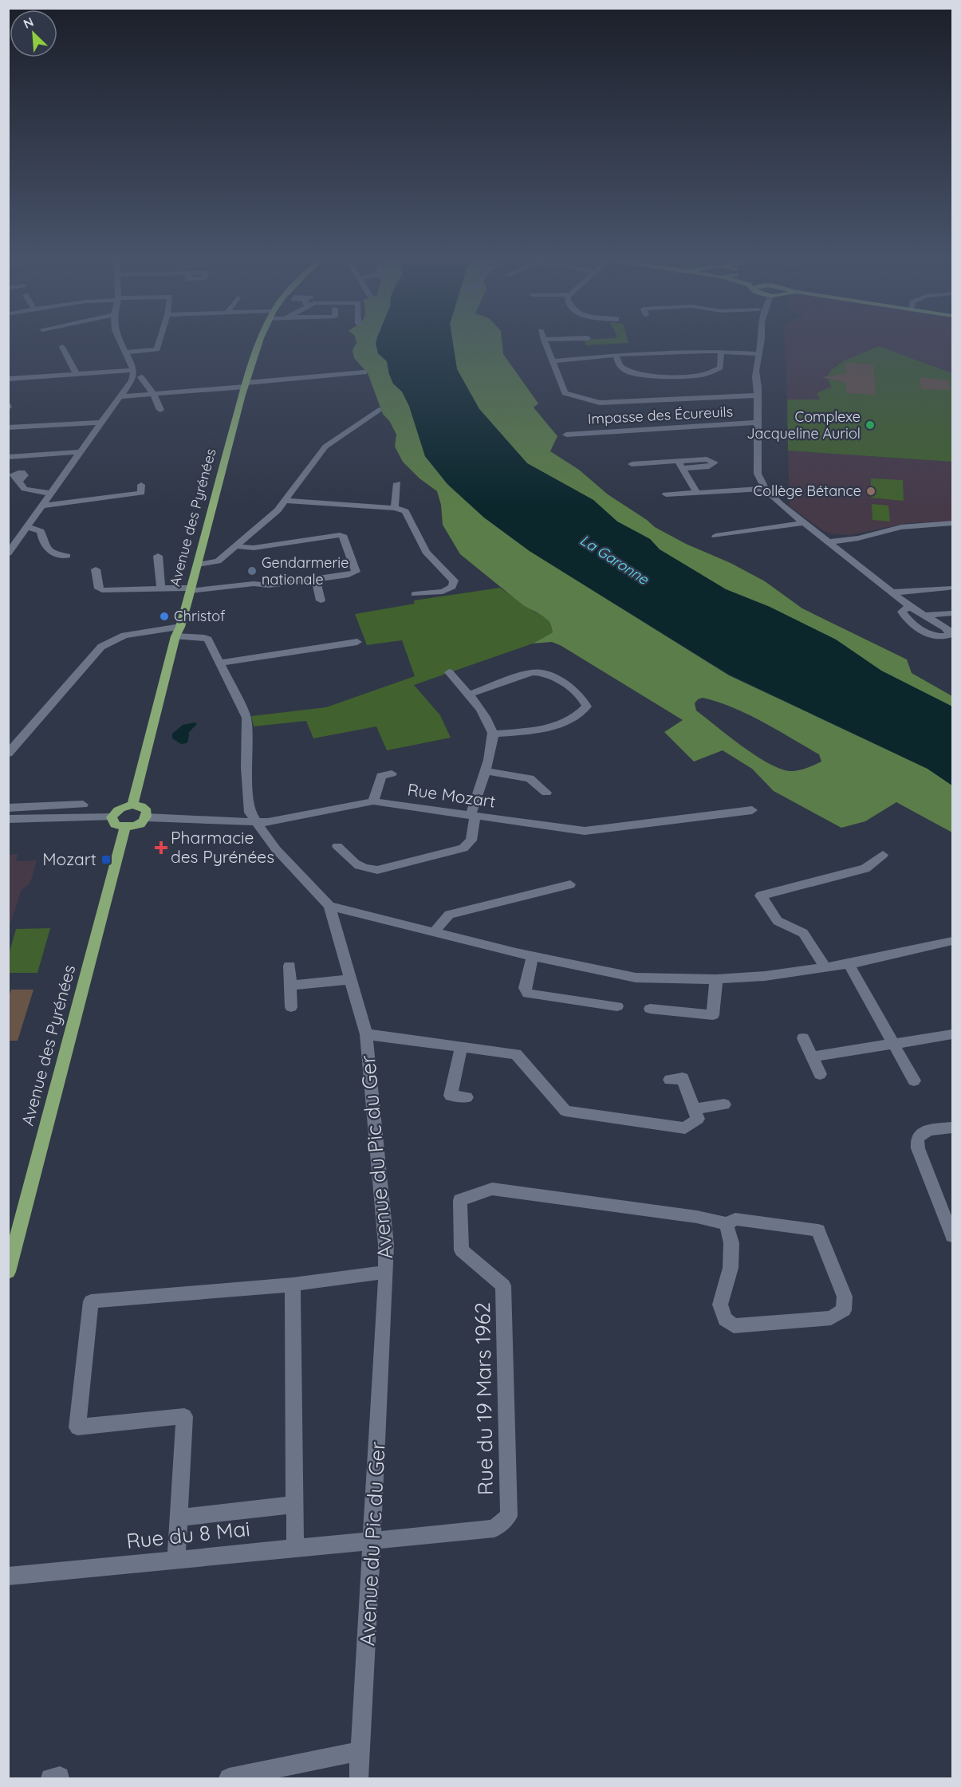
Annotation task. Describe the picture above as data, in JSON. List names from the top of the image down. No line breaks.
{"streets":{"main road":["Avenue des Pyrénées"],"street":["Impasse des Écureuils","Rue Mozart","Avenue du Pic du Ger","Rue du 19 Mars 1962","Rue du 8 Mai"]},"crossings":[["Avenue des Pyrénées","Rue Mozart"],["Avenue des Pyrénées","Avenue du Pic du Ger"],["Rue Mozart","Avenue du Pic du Ger"],["Avenue du Pic du Ger","Rue du 19 Mars 1962"],["Avenue du Pic du Ger","Rue du 8 Mai"],["Rue du 19 Mars 1962","Rue du 8 Mai"]],"water":["La Garonne"],"places":{"other":["Complexe Jacqueline Auriol","Collège Bétance","Gendarmerie nationale","Christof"],"health":["Pharmacie des Pyrénées"],"transit":["Mozart"]},"north":"top left"}
